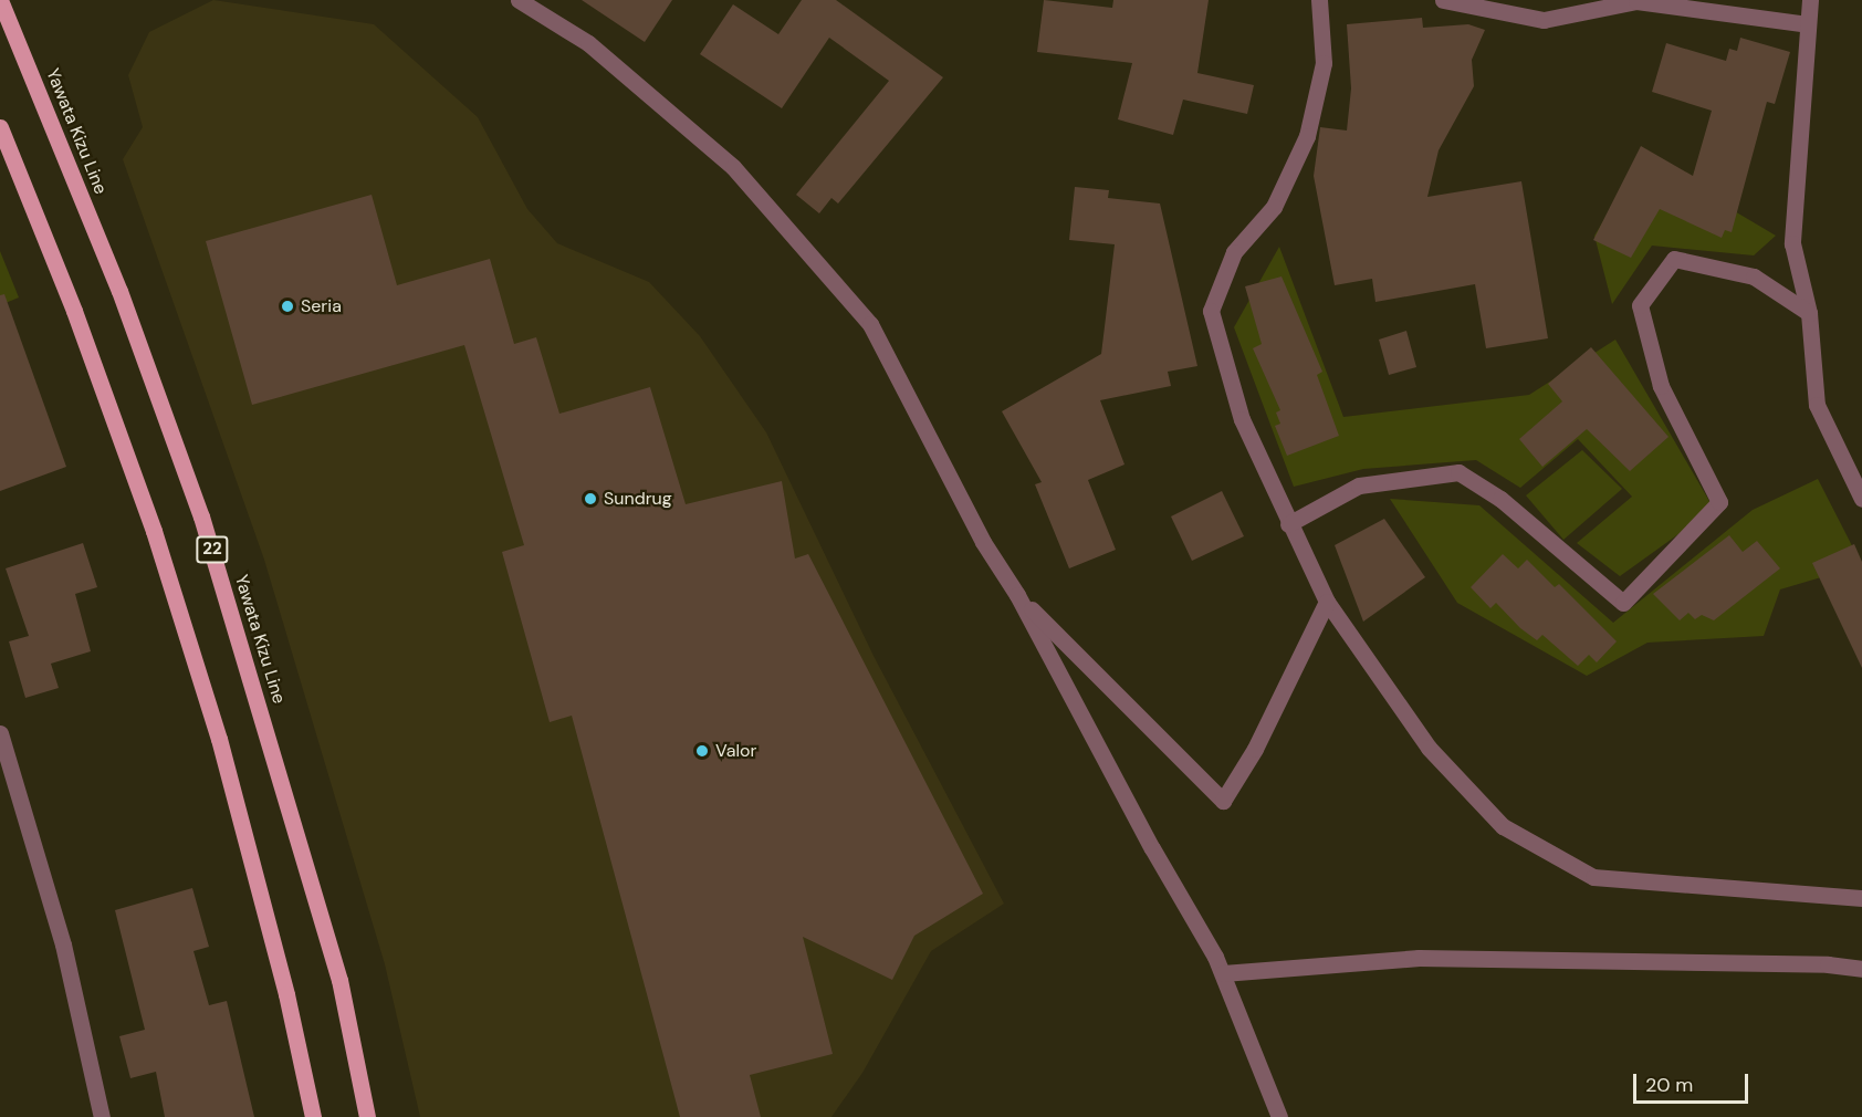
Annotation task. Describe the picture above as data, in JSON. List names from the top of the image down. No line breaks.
{"streets":{"main road":["Yawata Kizu Line","22"]},"places":["Seria","Sundrug","Valor"],"scale_bar":"20 m"}
